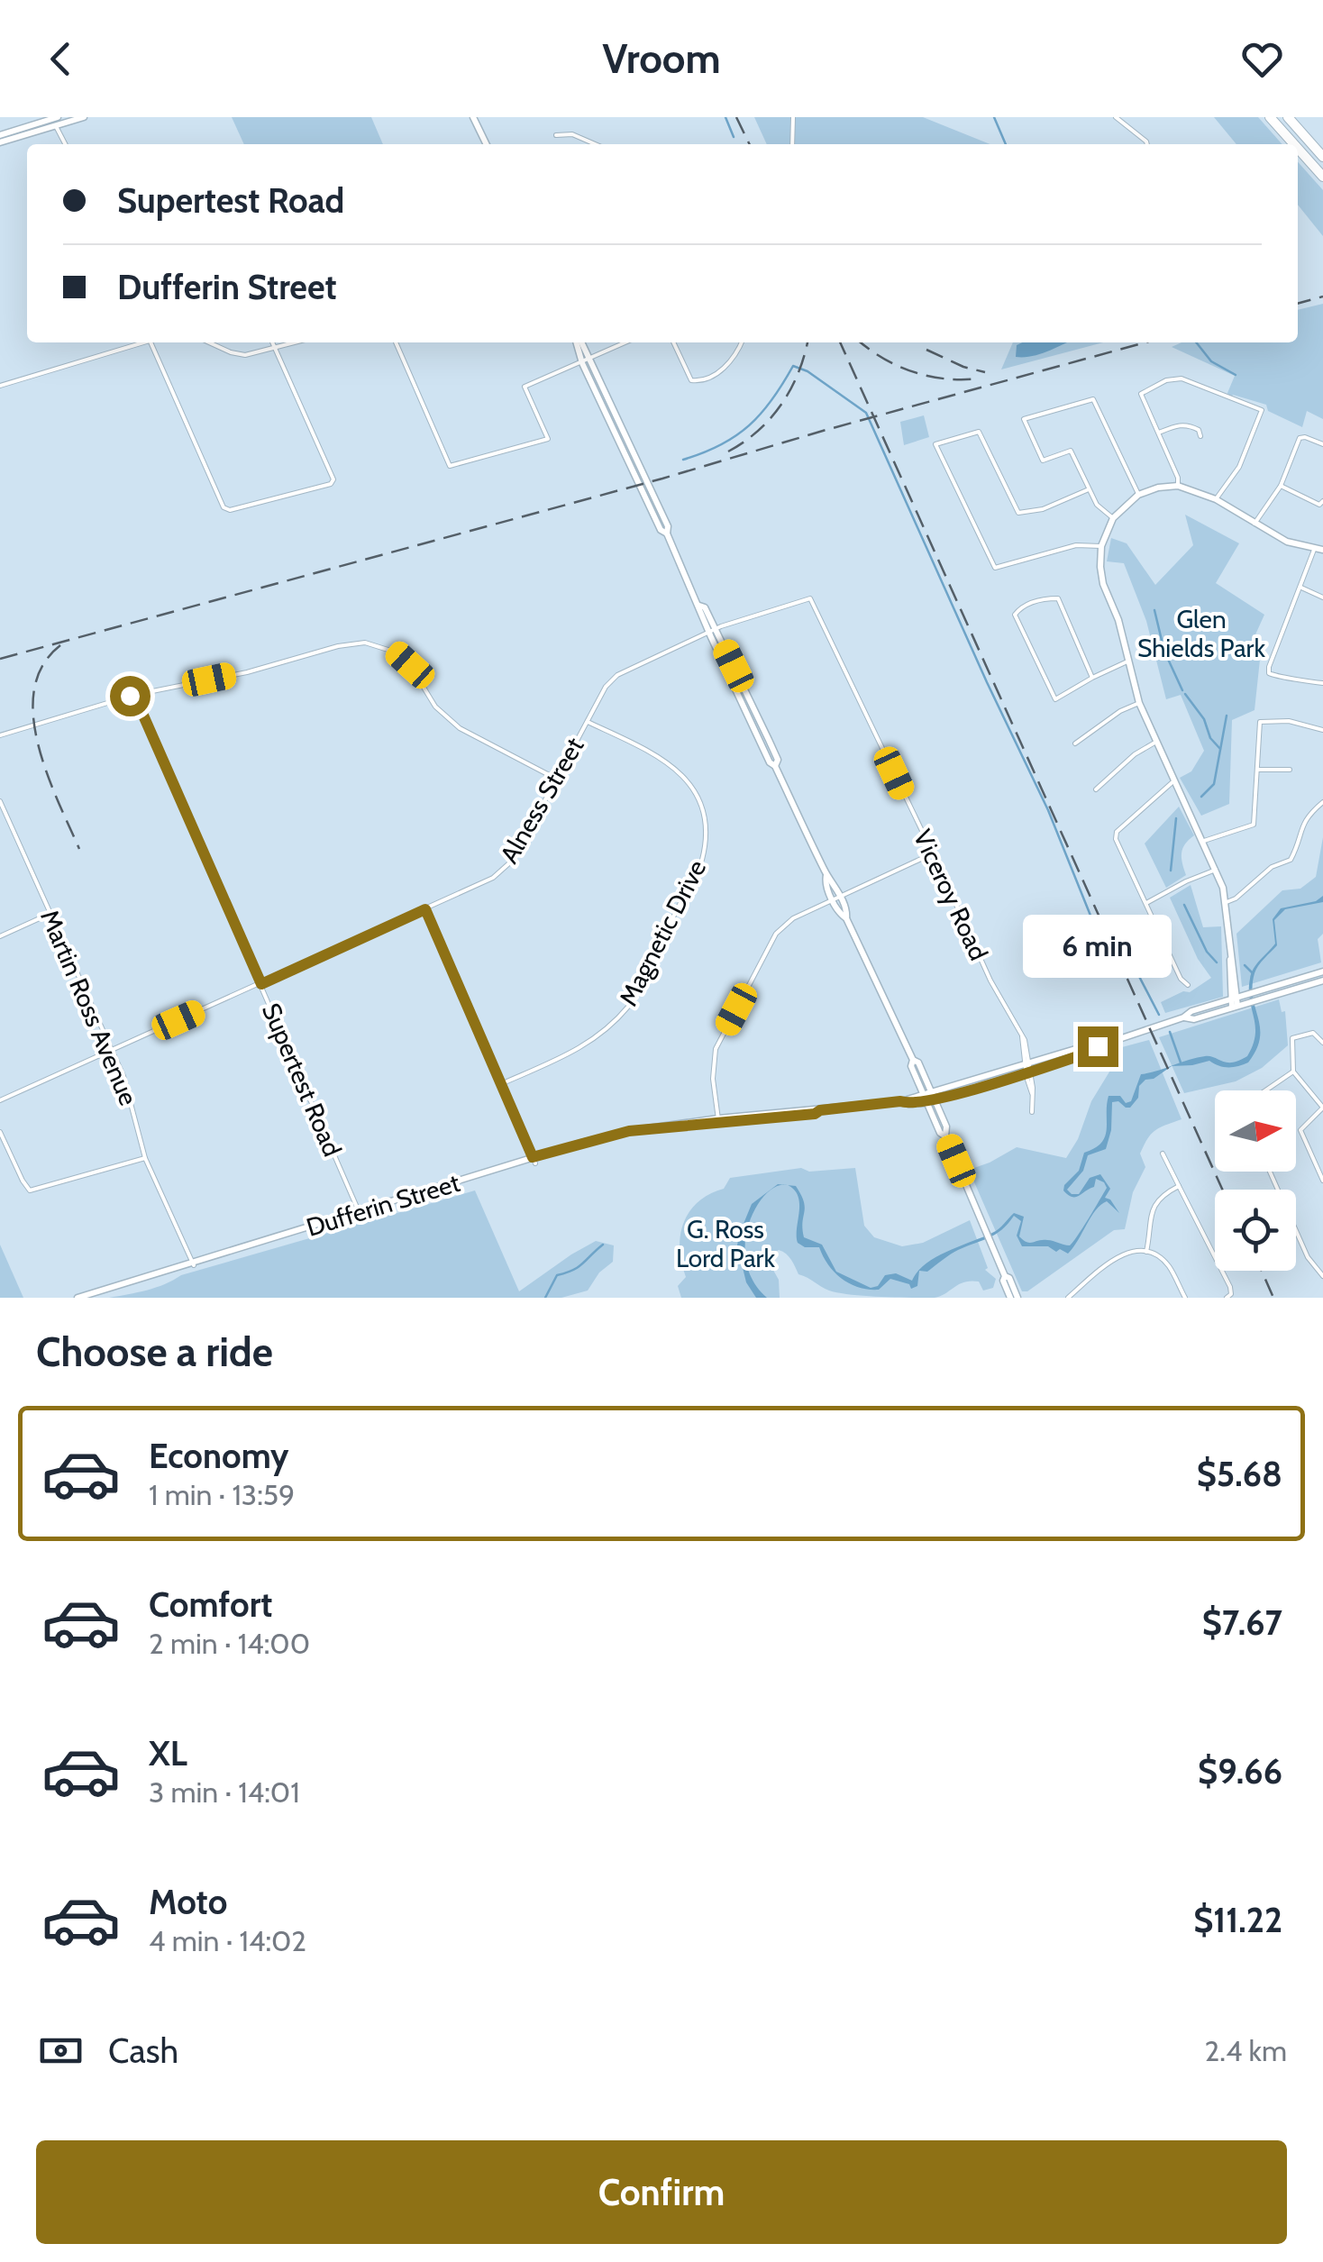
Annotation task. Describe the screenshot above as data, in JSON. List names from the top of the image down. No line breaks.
{"streets":{"main road":["Dufferin Street"],"street":["Alness Street","Viceroy Road","Magnetic Drive","Martin Ross Avenue","Supertest Road"]},"crossings":[["Alness Street","Viceroy Road"],["Alness Street","Magnetic Drive"],["Alness Street","Martin Ross Avenue"],["Alness Street","Supertest Road"],["Viceroy Road","Dufferin Street"],["Martin Ross Avenue","Dufferin Street"],["Supertest Road","Dufferin Street"]],"parks":["Glen Shields Park","G. Ross Lord Park"],"north":"right","page":{"header":"Vroom","banner":["Supertest Road","Dufferin Street"],"bubble":"6 min","heading":"Choose a ride","list":[{"name":"Economy","note":"1 min · 13:59","value":"$5.68"},{"name":"Comfort","note":"2 min · 14:00","value":"$7.67"},{"name":"XL","note":"3 min · 14:01","value":"$9.66"},{"name":"Moto","note":"4 min · 14:02","value":"$11.22"}],"pay":["Cash","2.4 km"],"buttons":"Confirm"}}
